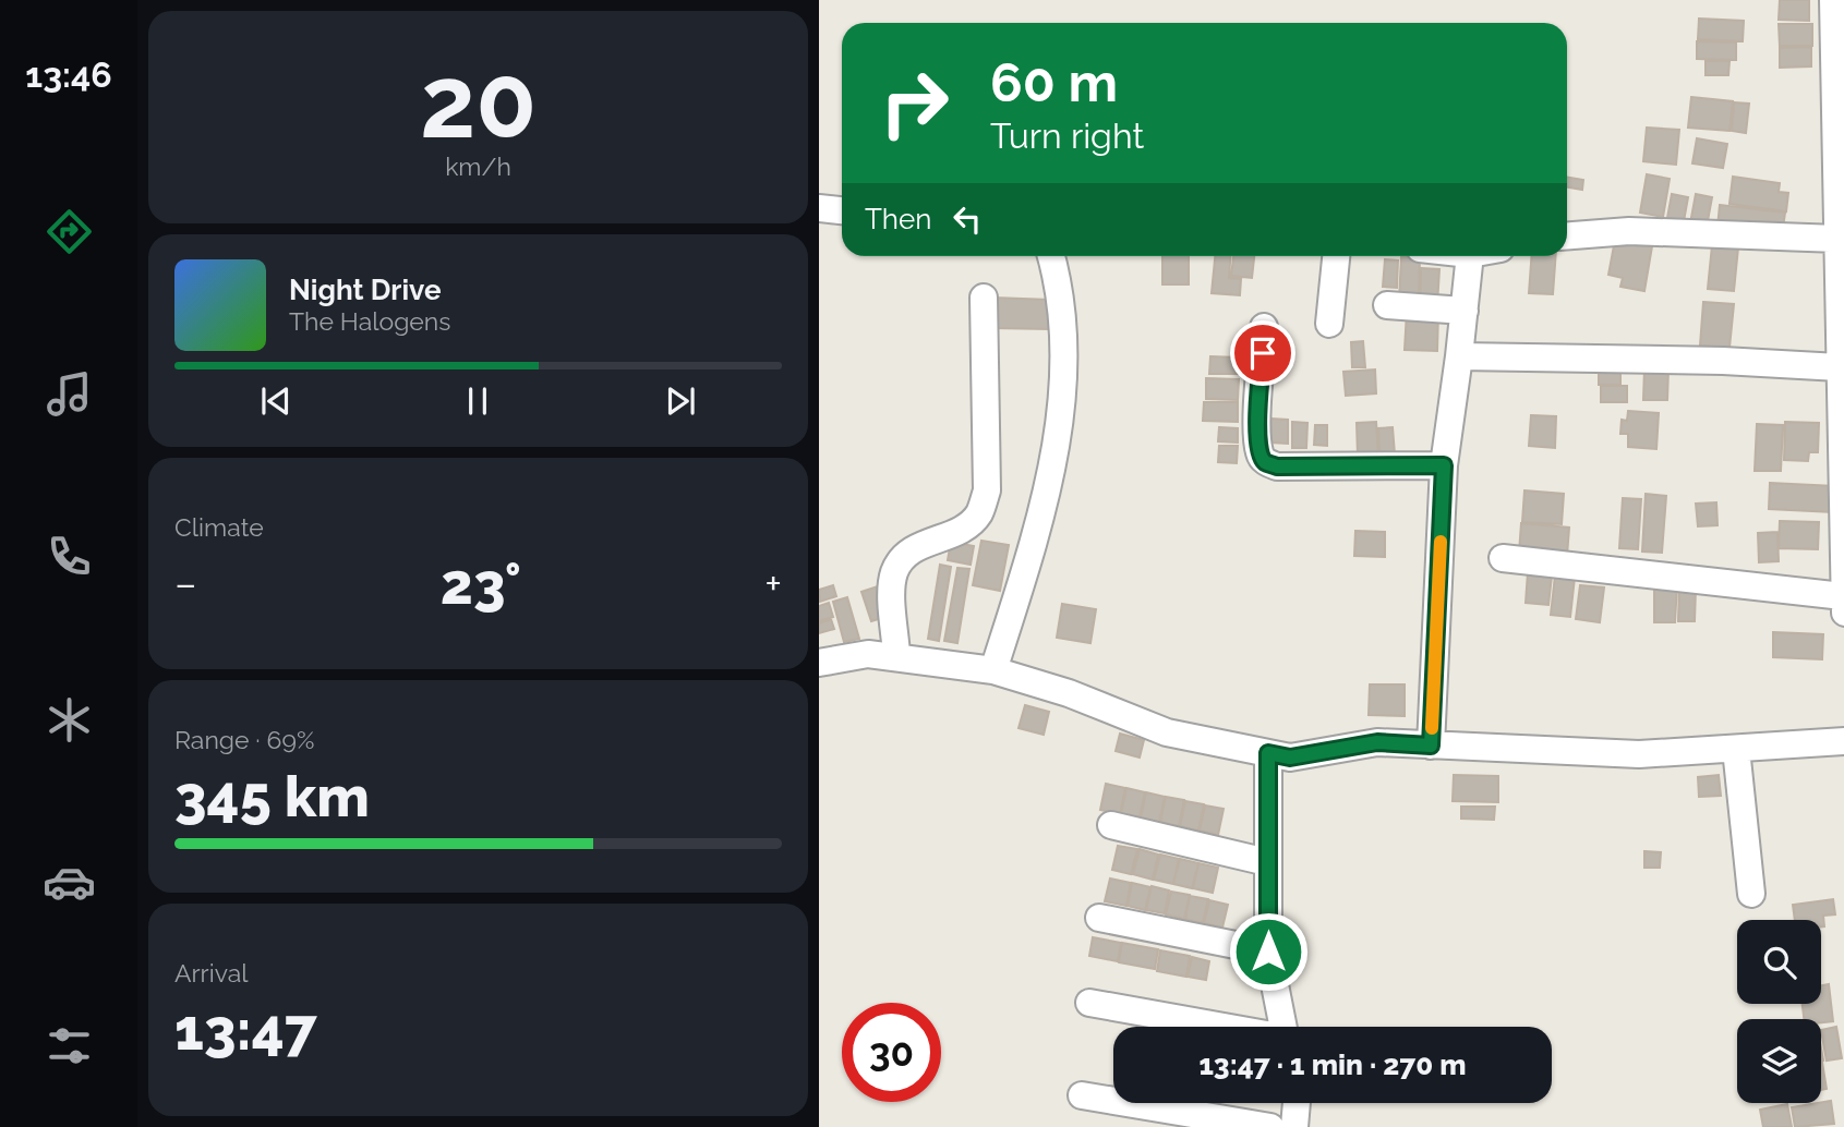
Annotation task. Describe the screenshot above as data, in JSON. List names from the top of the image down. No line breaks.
{"page":{"tabs":"13:46","tile":[["20","km/h"],"Climate",["Range · 69%","345 km"],["Arrival","13:47"]],"turn":["60 m","Turn right"],"then":"Then","song":["Night Drive","The Halogens"],"heat":["−","23°","+"],"limit":"30","trip":"13:47 · 1 min · 270 m"}}
